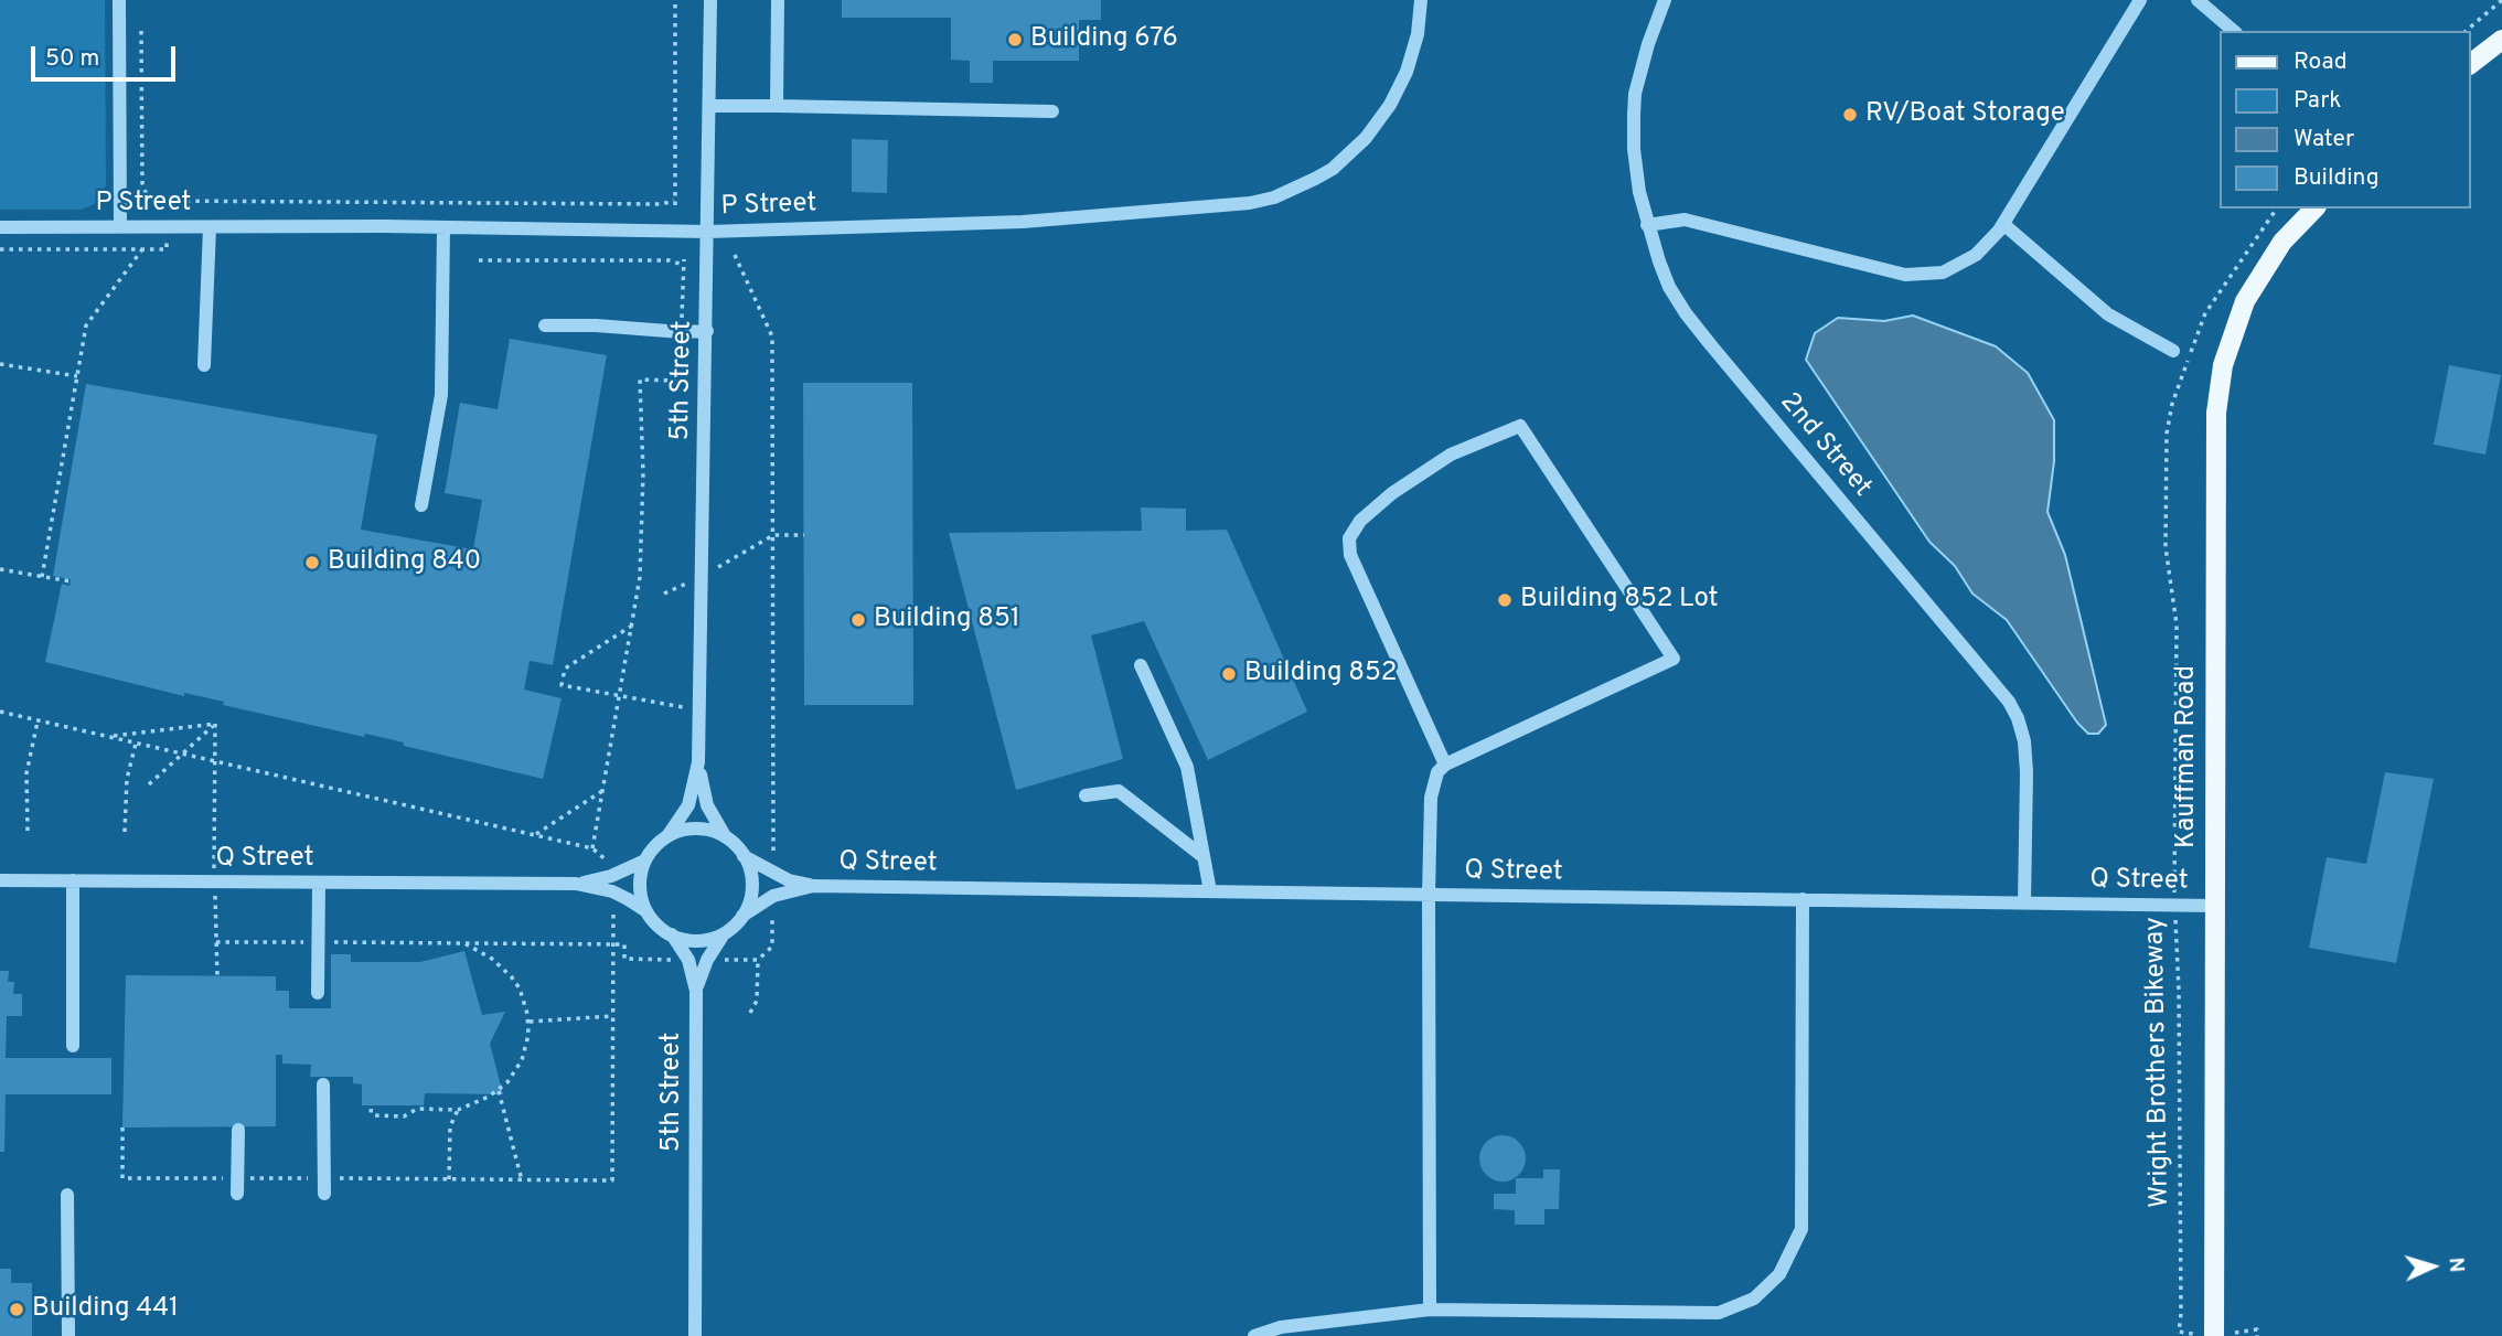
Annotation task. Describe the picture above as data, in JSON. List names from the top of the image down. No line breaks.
{"streets":{"main road":["Kauffman Road"],"street":["P Street","5th Street","2nd Street","Q Street"],"path":["Wright Brothers Bikeway"]},"crossings":[["P Street","5th Street"],["5th Street","Q Street"],["2nd Street","Q Street"],["Kauffman Road","Q Street"],["Q Street","Wright Brothers Bikeway"]],"places":["Building 676","RV/Boat Storage","Building 840","Building 852 Lot","Building 851","Building 852","Building 441"],"legend":["Road","Park","Water","Building"],"scale_bar":"50 m","north":"right"}
